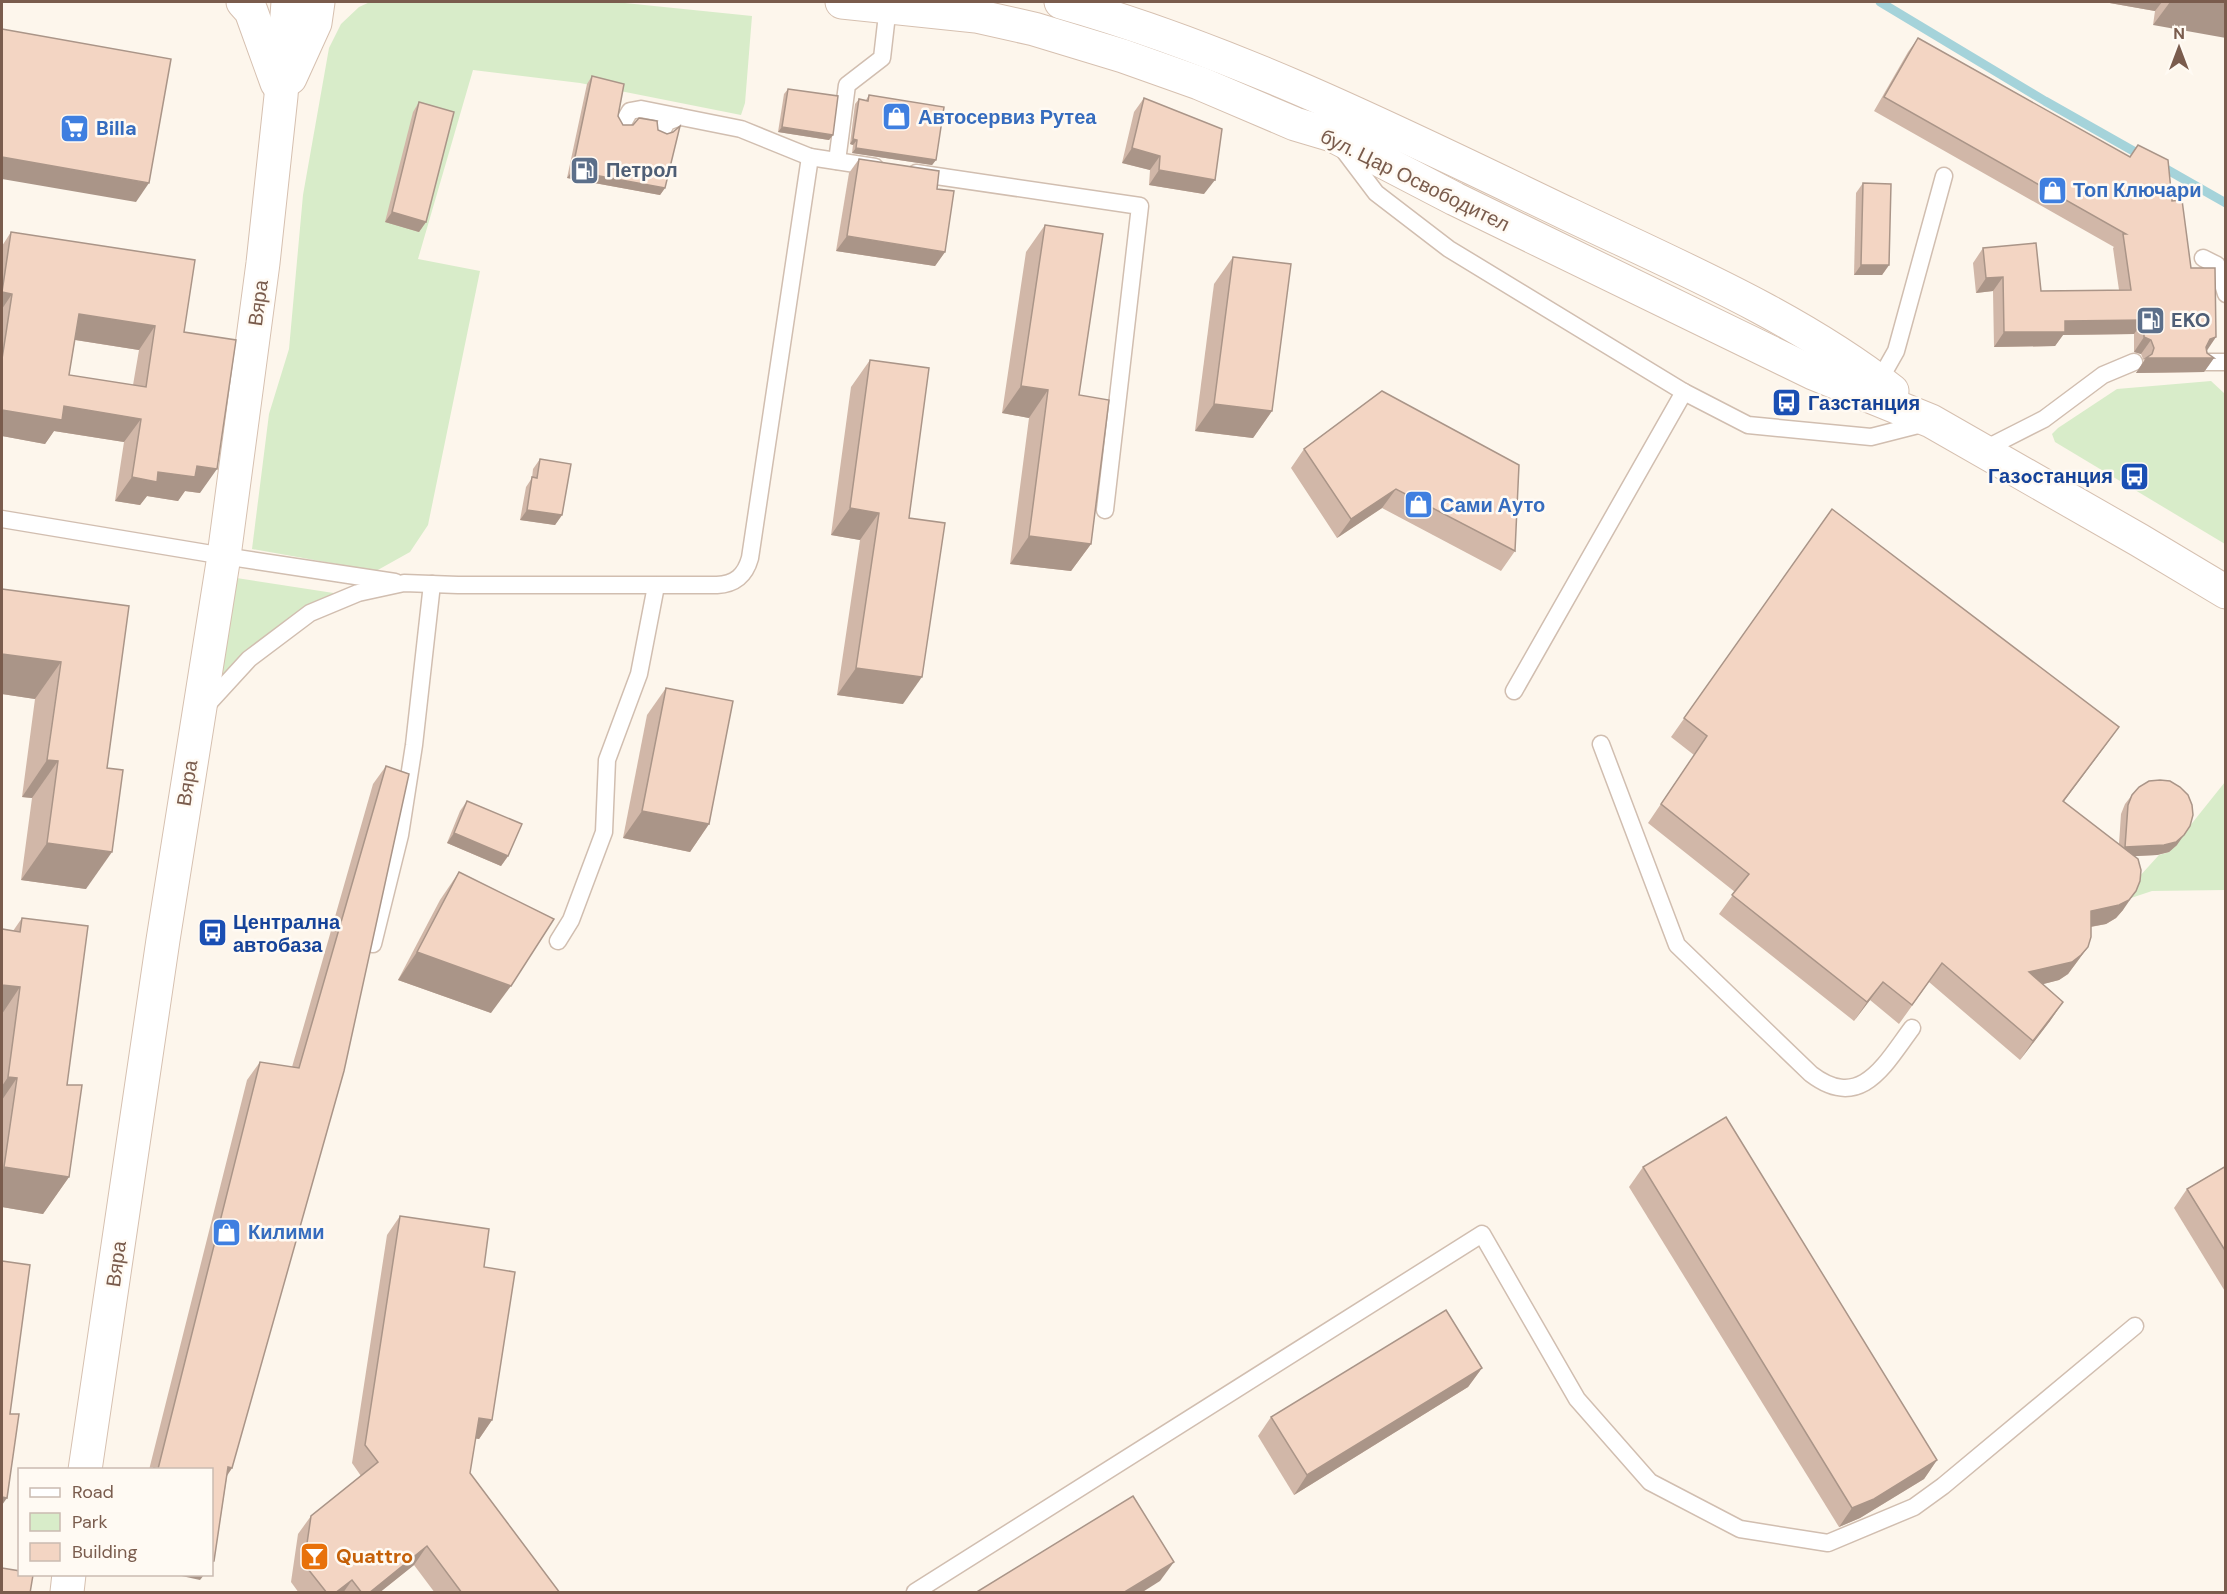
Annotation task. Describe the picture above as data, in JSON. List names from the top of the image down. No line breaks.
{"streets":{"main road":["бул. Цар Освободител","Вяра"]},"places":{"shop":["Автосервиз Рутеа","Топ Ключари","Сами Ауто","Килими"],"supermarket":["Billa"],"fuel station":["Петрол","EKO"],"bus stop":["Газстанция","Газoстанция","Централна автобаза"],"bar":["Quattro"]},"legend":["Road","Park","Building"],"north":"top"}
